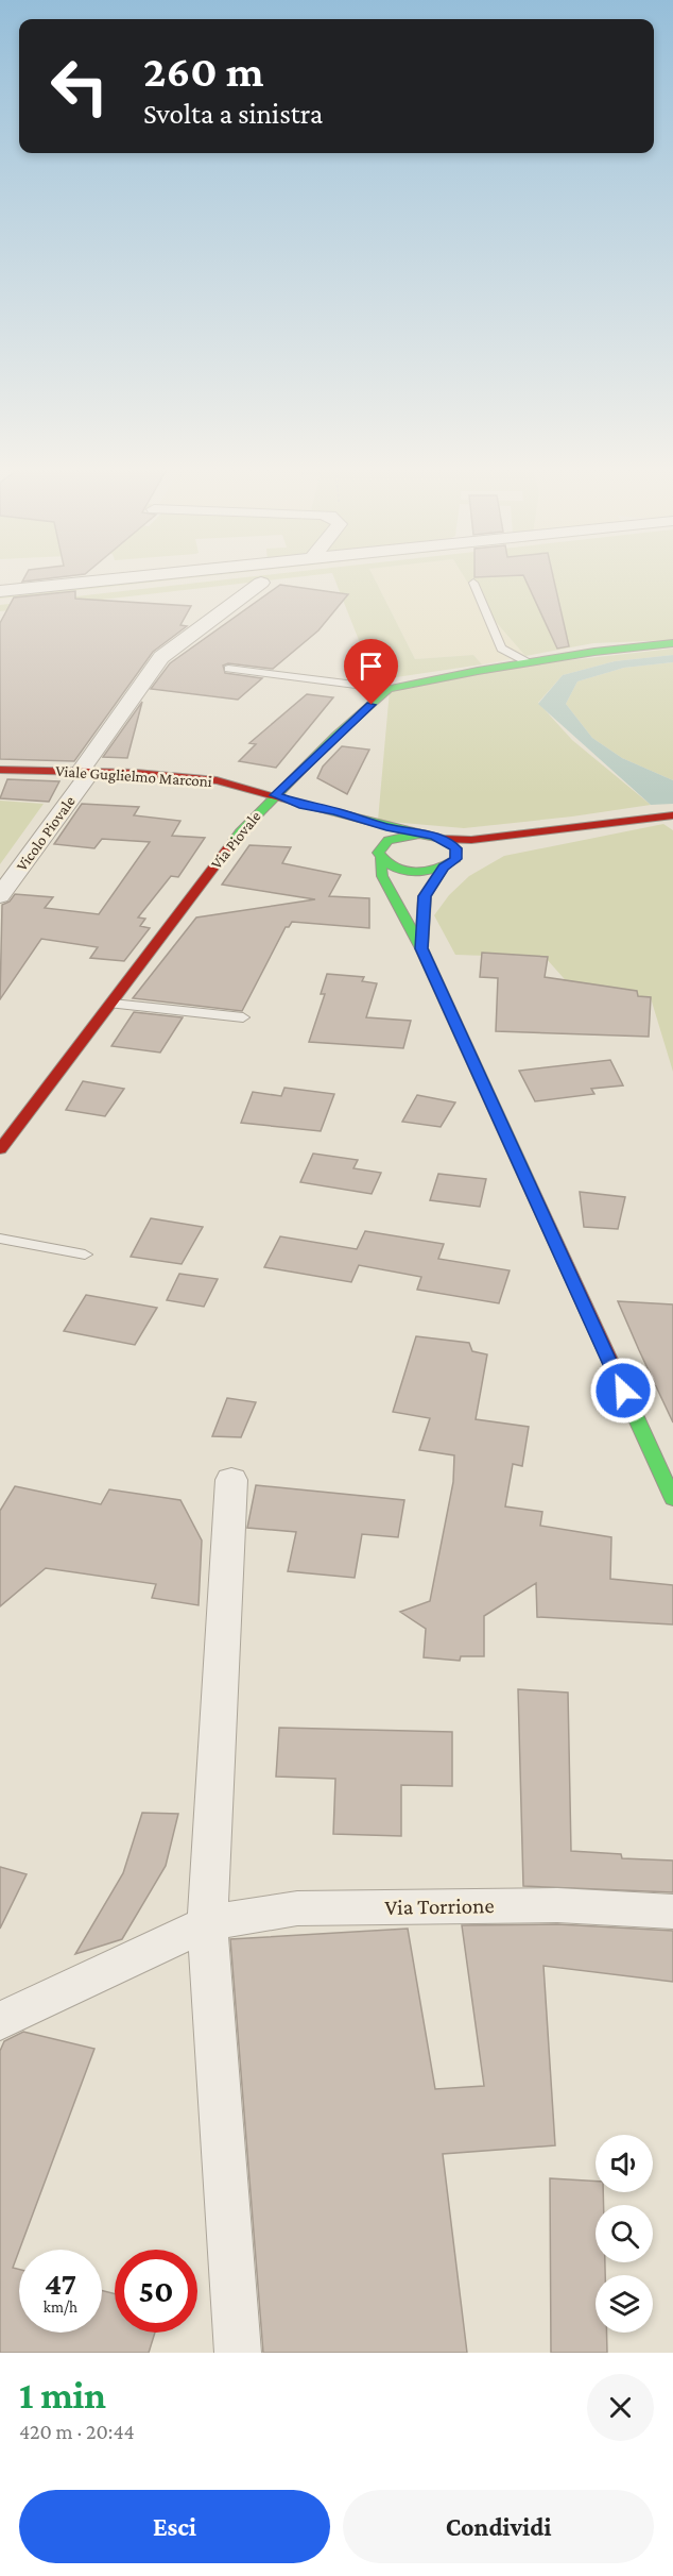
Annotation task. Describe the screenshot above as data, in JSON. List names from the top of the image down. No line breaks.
{"streets":{"main road":["Viale Guglielmo Marconi","Via Piovale"],"street":["Vicolo Piovale","Via Torrione"]},"crossings":[["Viale Guglielmo Marconi","Vicolo Piovale"],["Viale Guglielmo Marconi","Via Piovale"]],"page":{"turn":["260 m","Svolta a sinistra"],"speed":"47 km/h","limit":"50","heading":["1 min","420 m · 20:44"],"buttons":["Esci","Condividi"]}}
